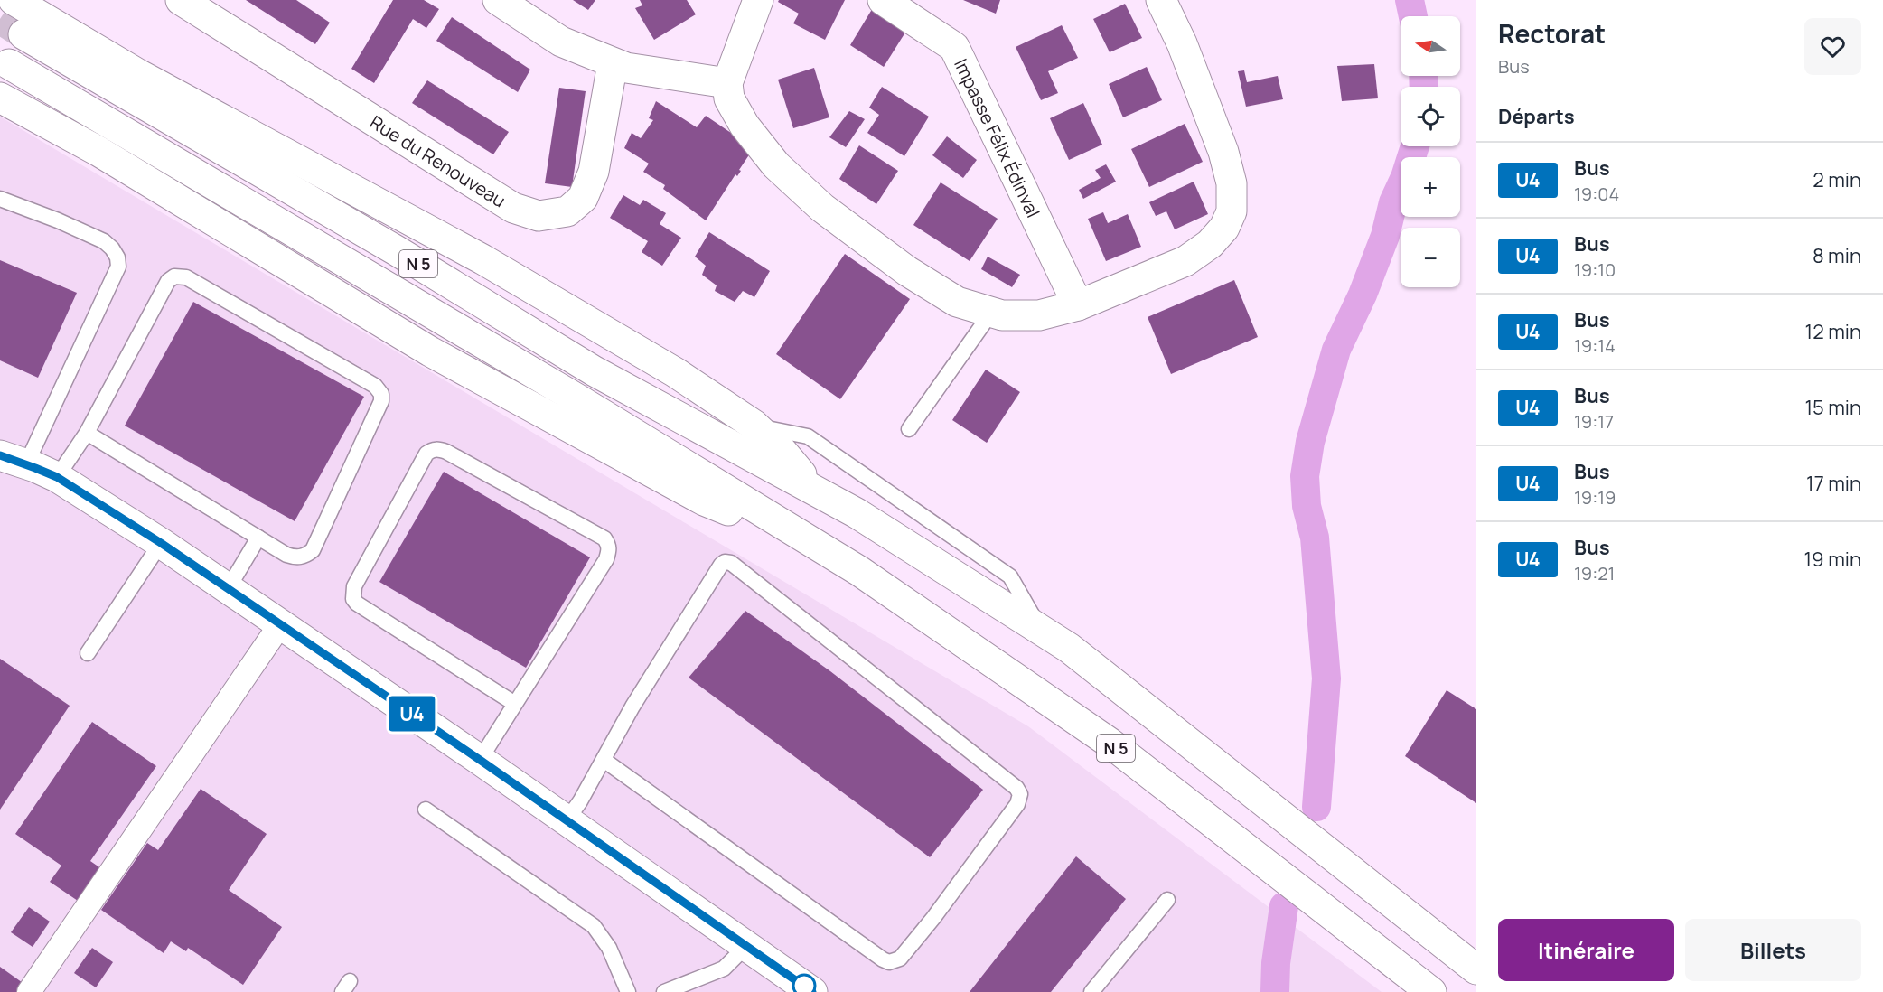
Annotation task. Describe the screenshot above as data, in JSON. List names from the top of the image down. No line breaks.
{"streets":{"main road":["Impasse Félix Édinval","Rue du Renouveau","N 5"]},"lines":["bus line U4"],"north":"left","page":{"on_map":"U4","heading":[["Rectorat","Bus"],"Départs"],"map_buttons":["+","−"],"list":[{"mark":"U4","name":"Bus","note":"19:04","value":"2 min"},{"mark":"U4","name":"Bus","note":"19:10","value":"8 min"},{"mark":"U4","name":"Bus","note":"19:14","value":"12 min"},{"mark":"U4","name":"Bus","note":"19:17","value":"15 min"},{"mark":"U4","name":"Bus","note":"19:19","value":"17 min"},{"mark":"U4","name":"Bus","note":"19:21","value":"19 min"}],"buttons":["Itinéraire","Billets"]}}
